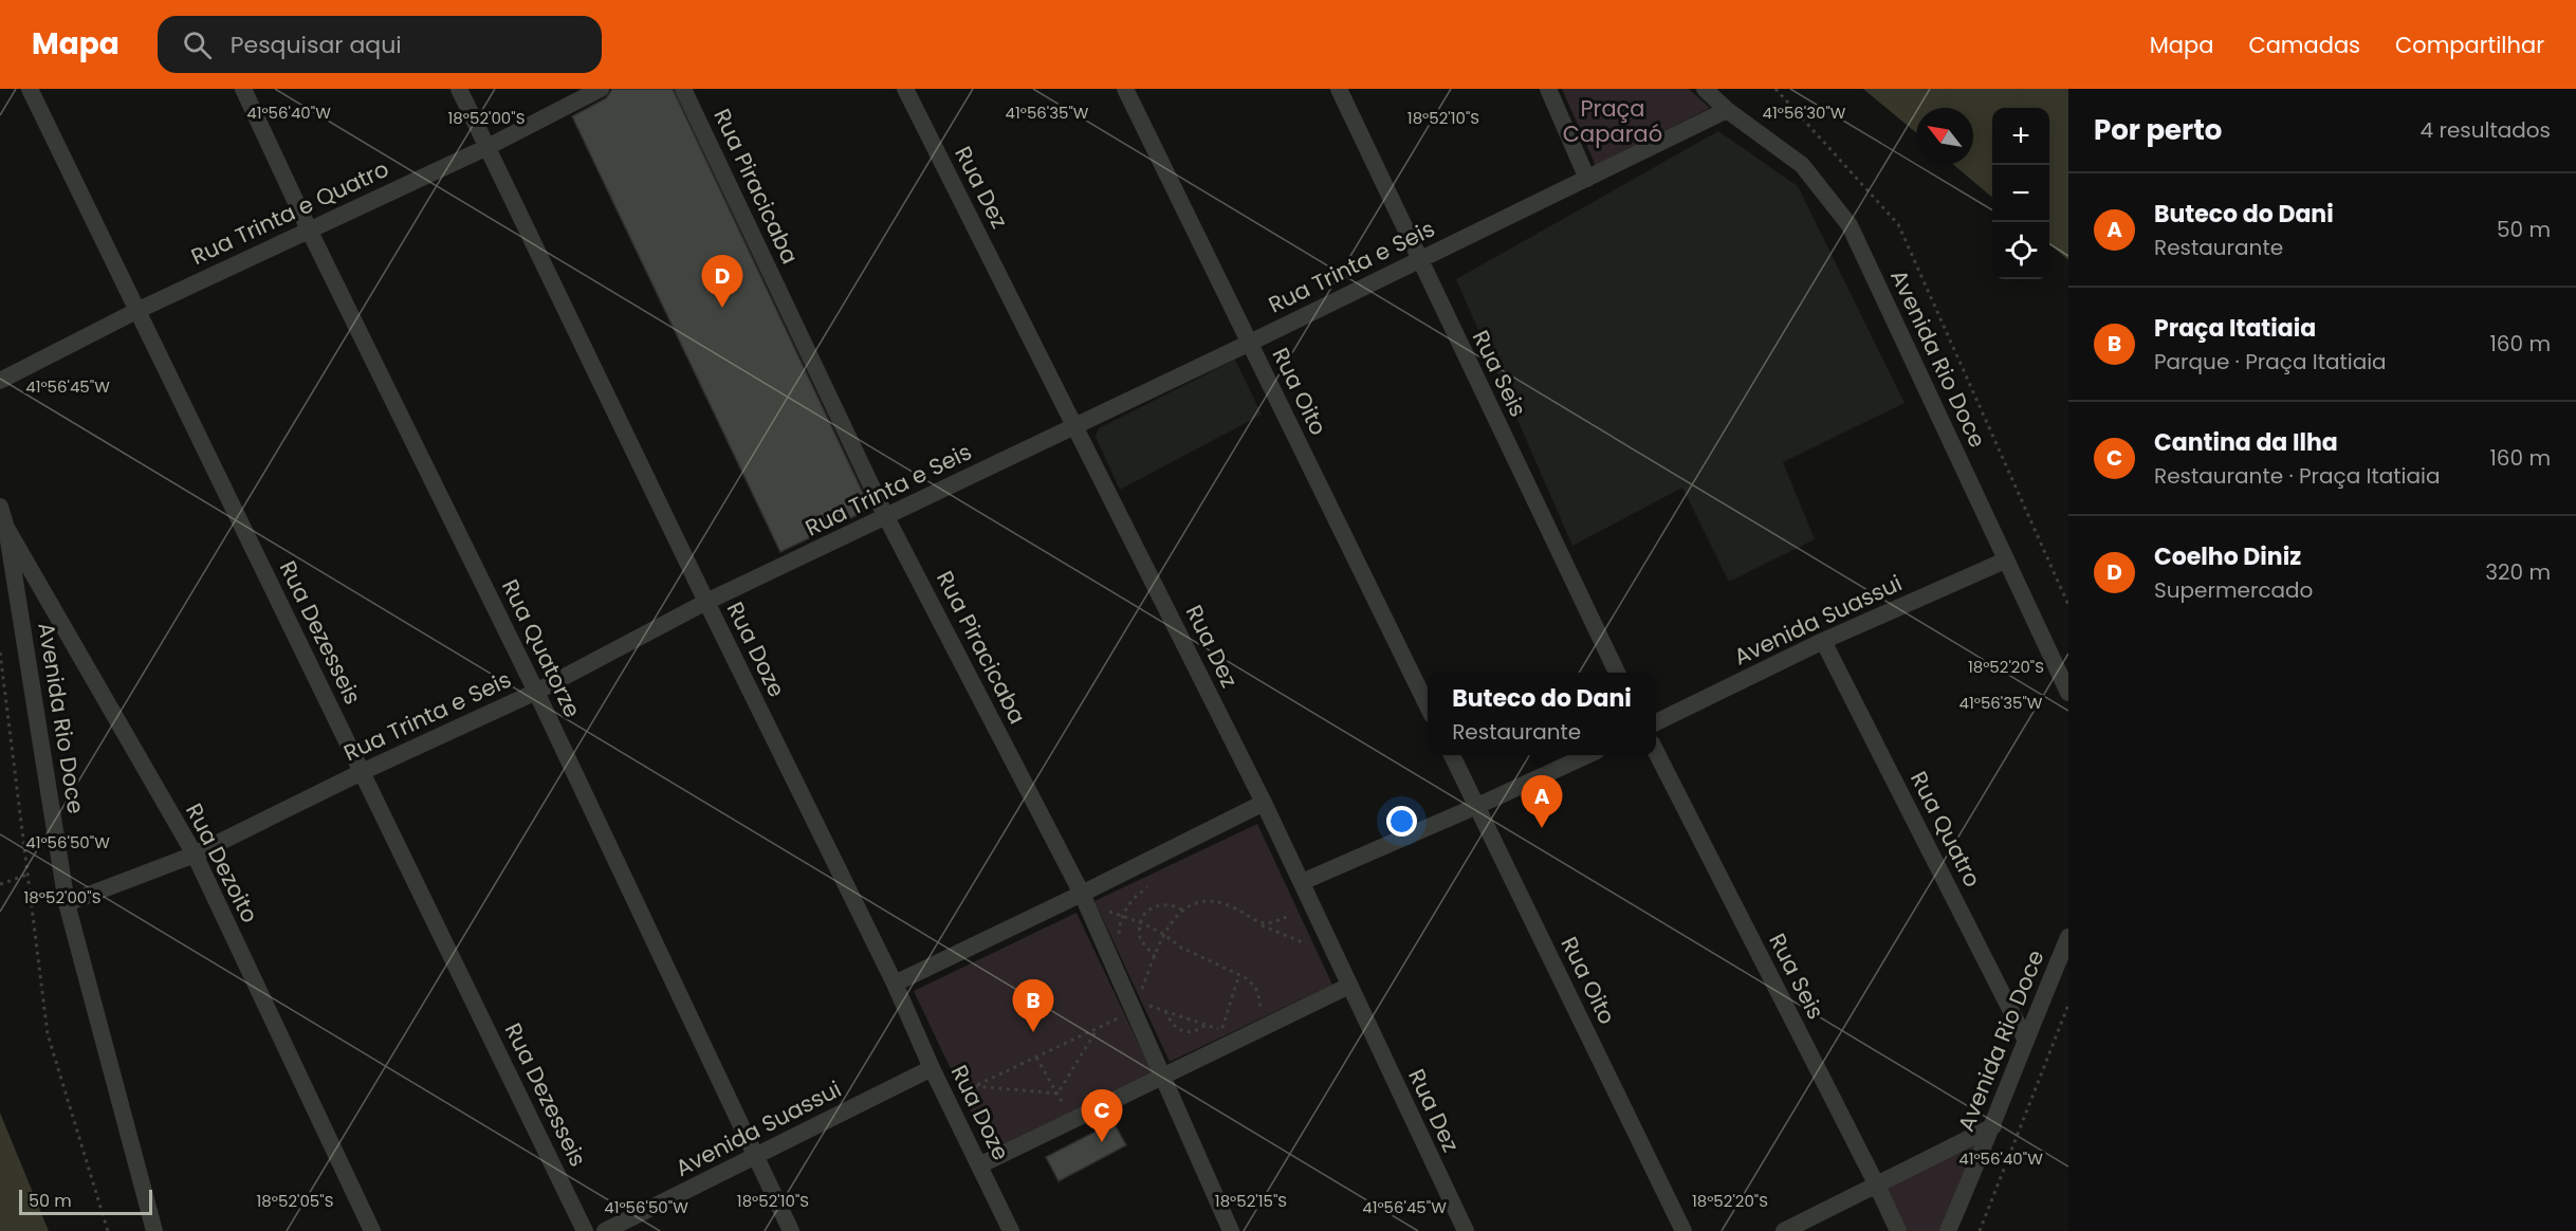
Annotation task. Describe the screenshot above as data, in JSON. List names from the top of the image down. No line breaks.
{"streets":{"street":["Rua Piracicaba","Rua Dez","Rua Trinta e Quatro","Rua Trinta e Seis","Avenida Rio Doce","Rua Seis","Rua Oito","Avenida Suassui","Rua Dezesseis","Rua Quatorze","Rua Doze","Rua Quatro","Rua Dezoito"]},"crossings":[["Rua Piracicaba","Rua Trinta e Seis"],["Rua Dez","Rua Trinta e Seis"],["Rua Trinta e Quatro","Rua Dezesseis"],["Rua Trinta e Quatro","Rua Quatorze"],["Rua Trinta e Quatro","Rua Doze"],["Rua Trinta e Seis","Avenida Rio Doce"],["Rua Trinta e Seis","Rua Seis"],["Rua Trinta e Seis","Rua Oito"],["Rua Trinta e Seis","Rua Dezesseis"],["Rua Trinta e Seis","Rua Quatorze"],["Rua Trinta e Seis","Rua Doze"],["Rua Trinta e Seis","Rua Dezoito"],["Avenida Rio Doce","Avenida Suassui"],["Avenida Rio Doce","Rua Quatro"],["Avenida Rio Doce","Rua Dezoito"],["Avenida Suassui","Rua Quatorze"],["Avenida Suassui","Rua Doze"],["Avenida Suassui","Rua Quatro"]],"parks":["Praça Caparaó"],"scale_bar":"50 m","north":"top left","page":{"header":"Mapa","search":"Pesquisar aqui","nav":["Mapa","Camadas","Compartilhar"],"heading":["Por perto","4 resultados"],"map_buttons":["+","−"],"list":[{"mark":"A","name":"Buteco do Dani","note":"Restaurante","value":"50 m"},{"mark":"B","name":"Praça Itatiaia","note":"Parque · Praça Itatiaia","value":"160 m"},{"mark":"C","name":"Cantina da Ilha","note":"Restaurante · Praça Itatiaia","value":"160 m"},{"mark":"D","name":"Coelho Diniz","note":"Supermercado","value":"320 m"}],"pins":["D","A","B","C"],"popup":["Buteco do Dani","Restaurante"],"scale":"50 m"},"coordinates":["41°56'30\"W","41°56'40\"W","41°56'35\"W","18°52'00\"S","18°52'10\"S","41°56'45\"W","18°52'20\"S","41°56'50\"W","18°52'05\"S","18°52'15\"S"]}
